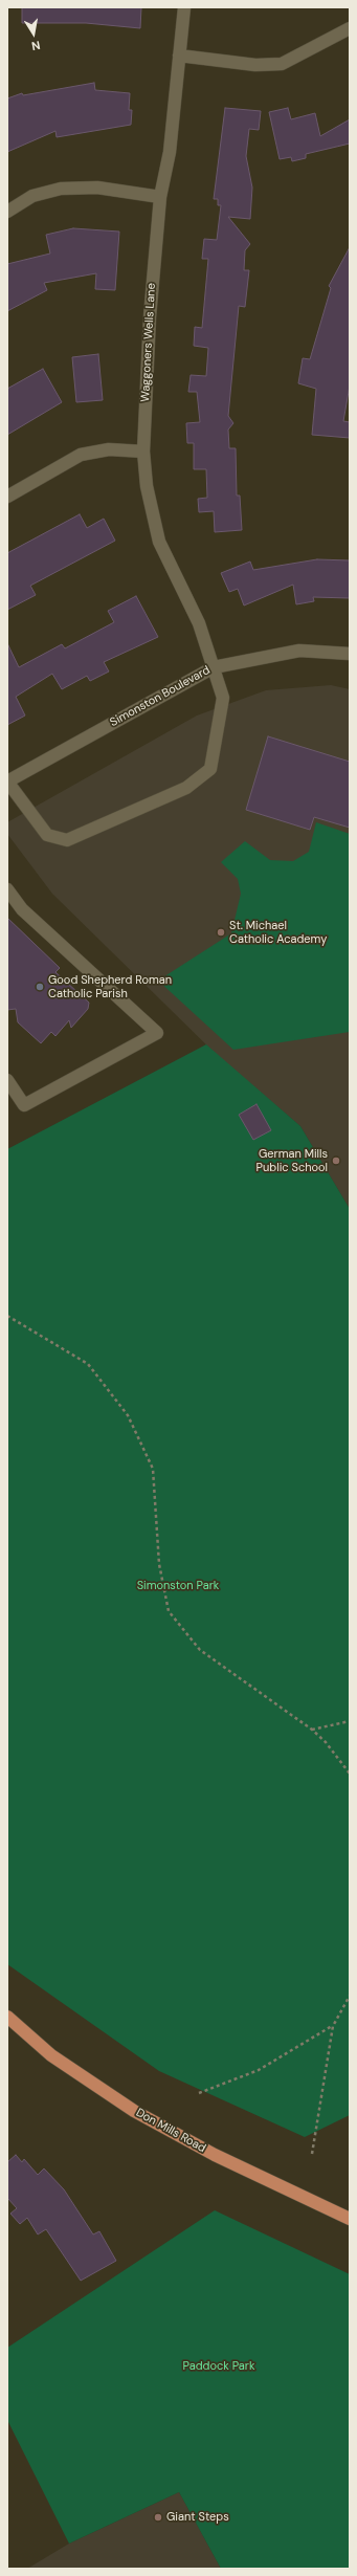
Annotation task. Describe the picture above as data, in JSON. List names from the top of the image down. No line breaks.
{"streets":{"main road":["Don Mills Road"],"street":["Waggoners Wells Lane","Simonston Boulevard"]},"crossings":[["Waggoners Wells Lane","Simonston Boulevard"]],"parks":["Simonston Park","Paddock Park"],"places":["St. Michael Catholic Academy","Good Shepherd Roman Catholic Parish","German Mills Public School","Giant Steps"],"north":"bottom"}
